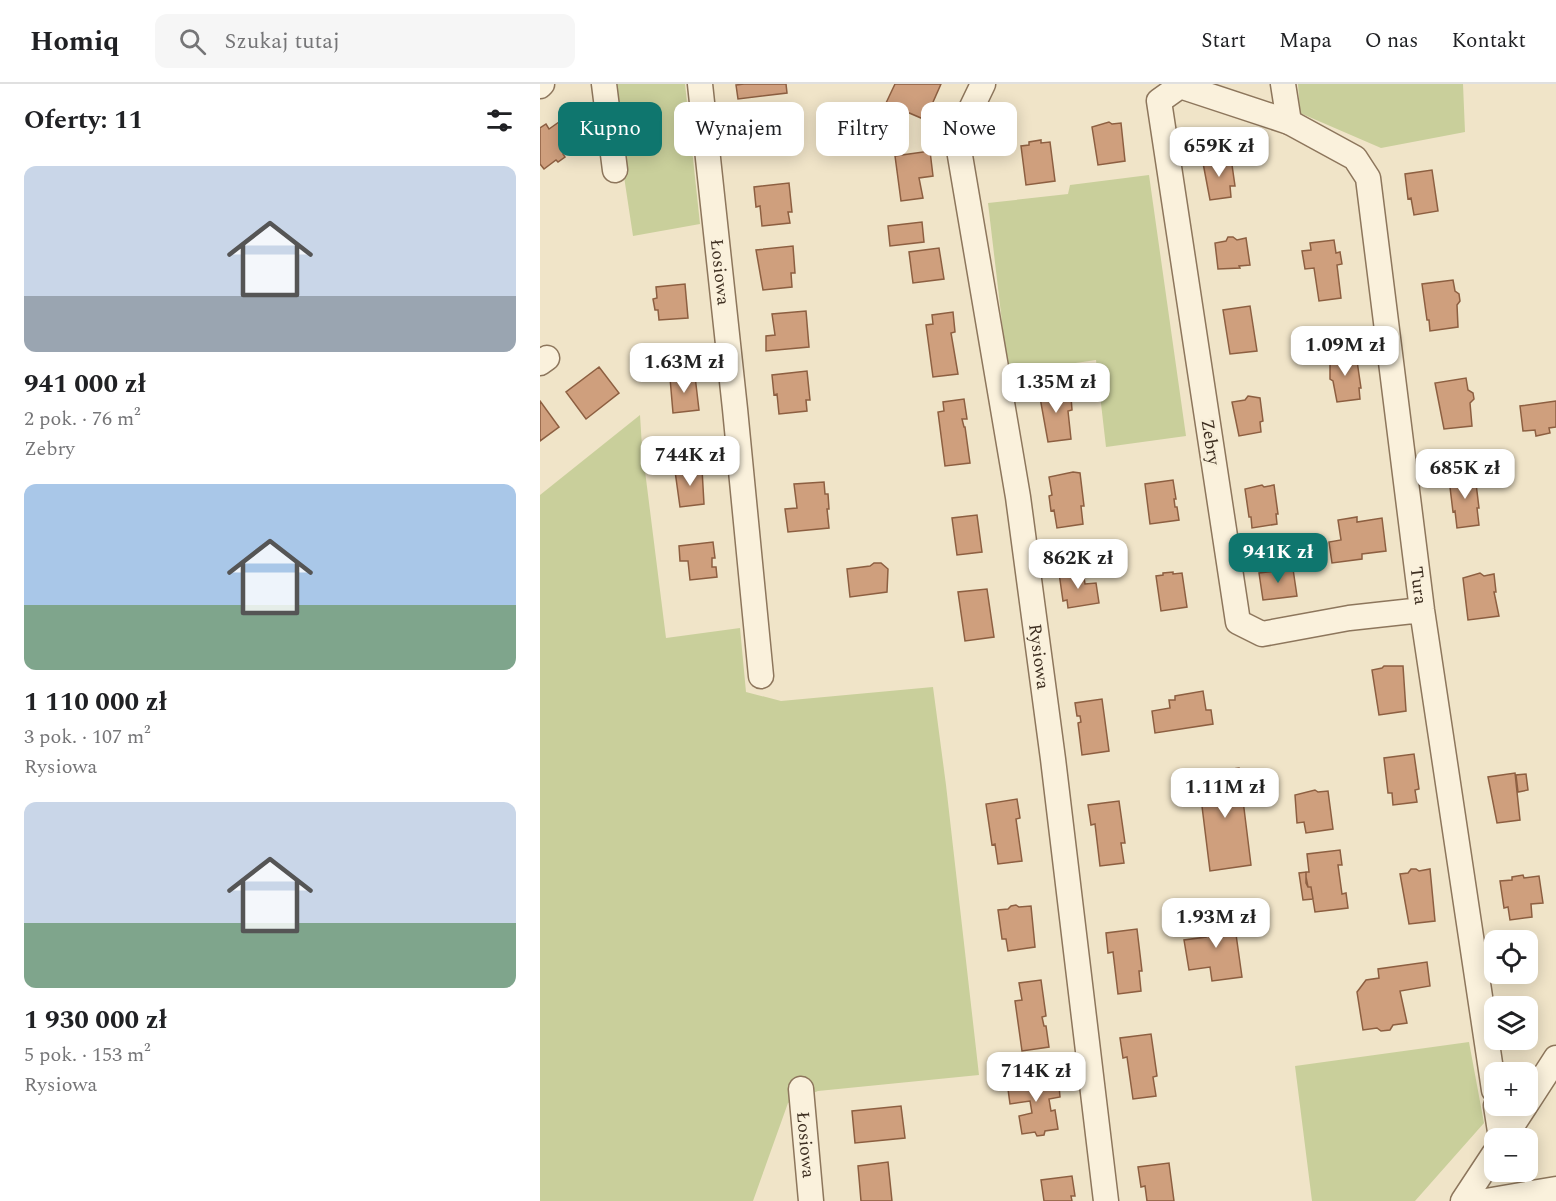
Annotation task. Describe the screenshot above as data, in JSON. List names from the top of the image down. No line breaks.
{"streets":{"street":["Łosiowa","Zebry","Tura","Rysiowa"]},"crossings":[["Zebry","Tura"]],"page":{"header":"Homiq","search":"Szukaj tutaj","nav":["Start","Mapa","O nas","Kontakt"],"heading":"Oferty: 11","chip":["Kupno","Wynajem","Filtry","Nowe"],"price":["659K zł","1.09M zł","1.63M zł","1.35M zł","744K zł","685K zł","941K zł","862K zł","1.11M zł","1.93M zł","714K zł"],"list":[{"name":"941 000 zł","note":"2 pok. · 76 m² · Zebry"},{"name":"1 110 000 zł","note":"3 pok. · 107 m² · Rysiowa"},{"name":"1 930 000 zł","note":"5 pok. · 153 m² · Rysiowa"}],"map_buttons":["+","−"]}}
